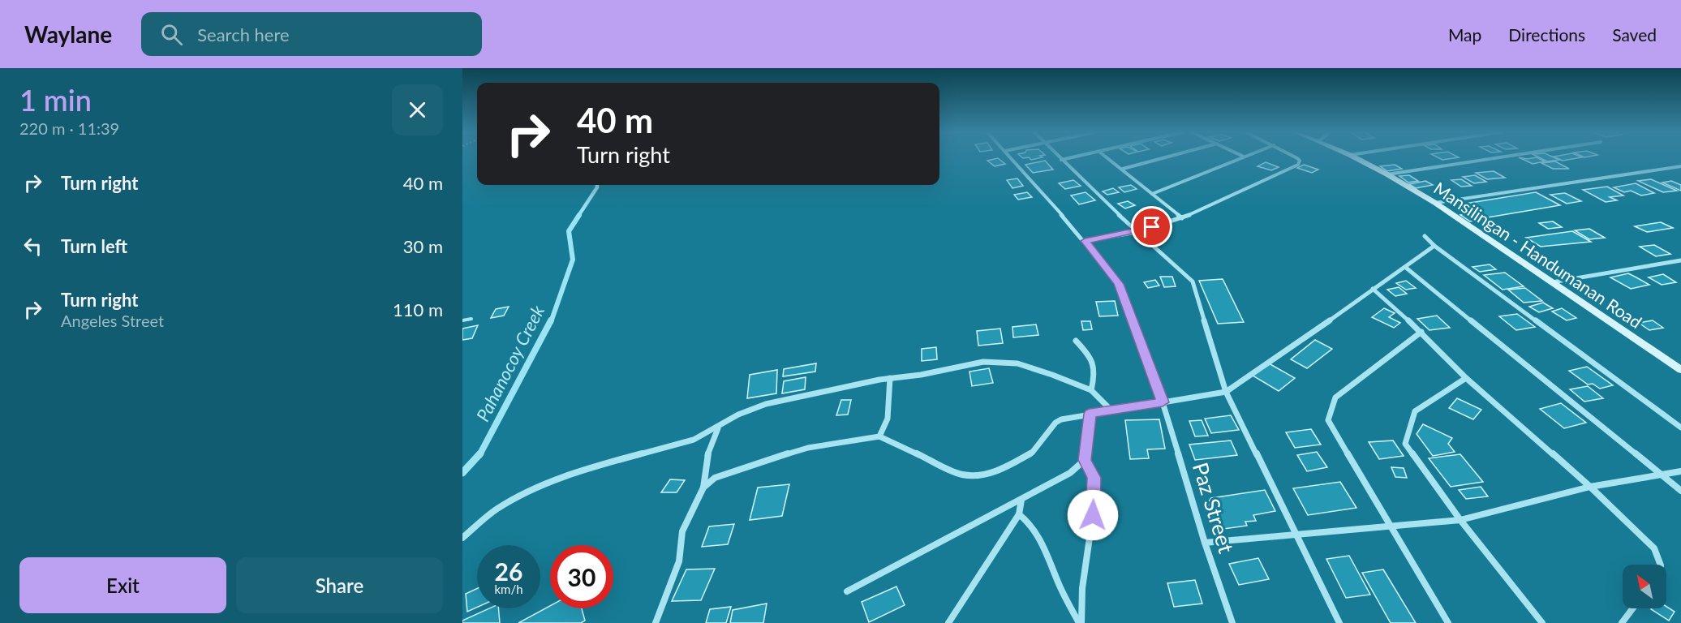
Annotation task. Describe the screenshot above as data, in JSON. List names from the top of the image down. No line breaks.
{"streets":{"street":["Mansilingan - Handumanan Road","Paz Street"]},"water":["Pahanocoy Creek"],"north":"top left","page":{"header":"Waylane","search":"Search here","nav":["Map","Directions","Saved"],"heading":["1 min","220 m · 11:39"],"turn":["40 m","Turn right"],"list":[{"name":"Turn right","value":"40 m"},{"name":"Turn left","value":"30 m"},{"name":"Turn right","note":"Angeles Street","value":"110 m"}],"speed":"26 km/h","limit":"30","buttons":["Exit","Share"]}}
